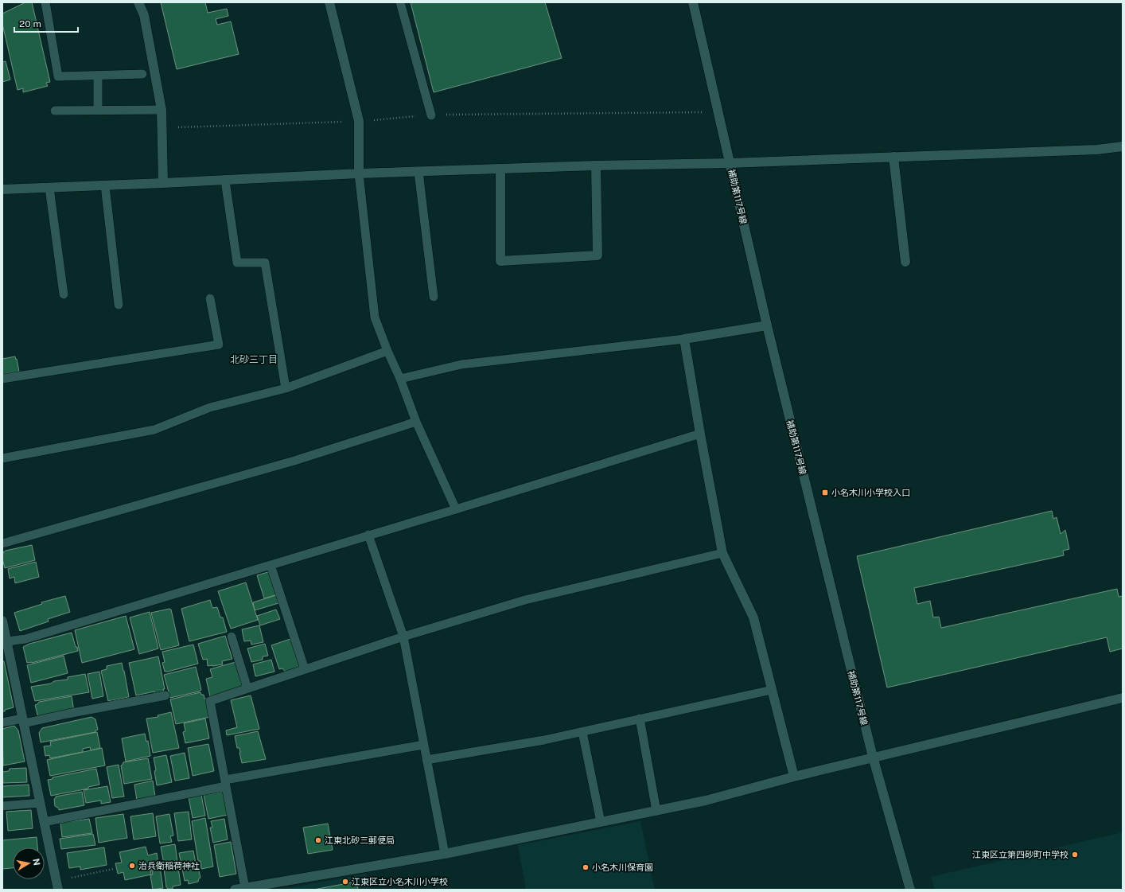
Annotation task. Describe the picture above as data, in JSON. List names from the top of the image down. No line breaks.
{"streets":{"street":["補助第117号線"]},"districts":["北砂三丁目"],"places":{"transit":["小名木川小学校入口"],"other":["江東北砂三郵便局","江東区立第四砂町中学校","治兵衛稲荷神社","小名木川保育園","江東区立小名木川小学校"]},"scale_bar":"20 m","north":"right"}
